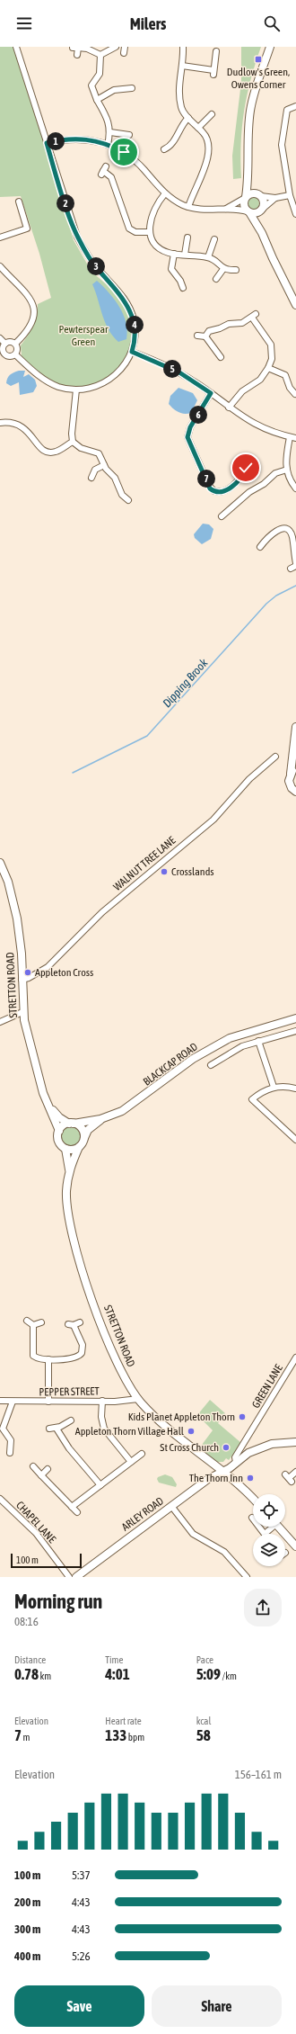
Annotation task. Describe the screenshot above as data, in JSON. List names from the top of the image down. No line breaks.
{"streets":{"street":["WALNUT TREE LANE","STRETTON ROAD","BLACKCAP ROAD","GREEN LANE","PEPPER STREET","ARLEY ROAD","CHAPEL LANE"]},"crossings":[["WALNUT TREE LANE","STRETTON ROAD"],["STRETTON ROAD","BLACKCAP ROAD"],["STRETTON ROAD","PEPPER STREET"],["STRETTON ROAD","ARLEY ROAD"],["GREEN LANE","ARLEY ROAD"]],"water":["Dipping Brook"],"parks":["Pewterspear Green"],"places":{"transit":["Dudlow's Green, Owens Corner"],"other":["Crosslands","Appleton Cross","Kids Planet Appleton Thorn","Appleton Thorn Village Hall","St Cross Church","The Thorn Inn"]},"scale_bar":"100 m","page":{"header":"Milers","pins":["1","2","3","4","5","6","7"],"scale":"100 m","heading":["Morning run","08:16"],"stats":[["Distance","0.78 km"],["Time","4:01"],["Pace","5:09 /km"],["Elevation","7 m"],["Heart rate","133 bpm"],["kcal","58"]],"chart":["Elevation","156–161 m"],"list":[{"name":"100 m","note":"5:37"},{"name":"200 m","note":"4:43"},{"name":"300 m","note":"4:43"},{"name":"400 m","note":"5:26"}],"buttons":["Save","Share"]}}
